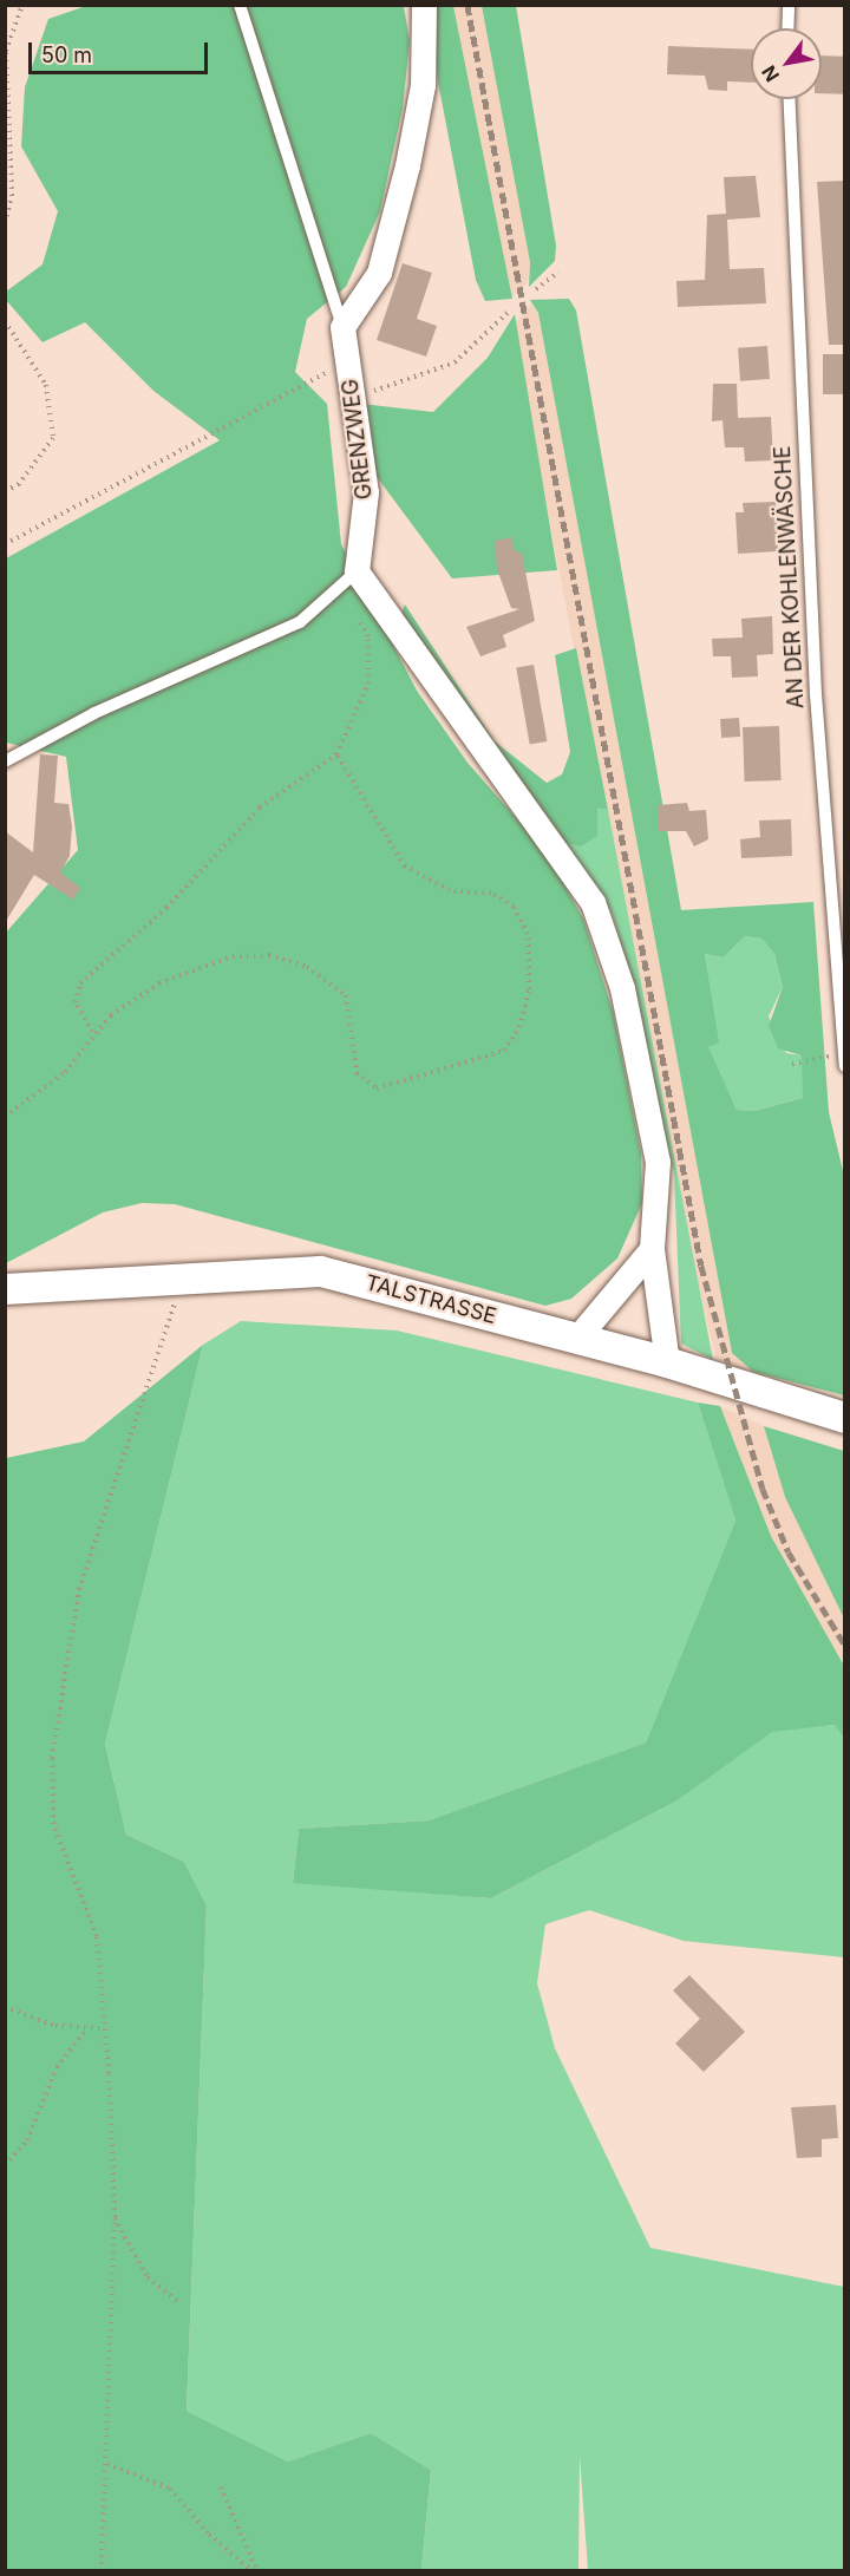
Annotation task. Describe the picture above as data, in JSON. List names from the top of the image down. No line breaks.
{"streets":{"street":["GRENZWEG","TALSTRASSE"],"lane":["AN DER KOHLENWÄSCHE"]},"scale_bar":"50 m","north":"bottom left"}
